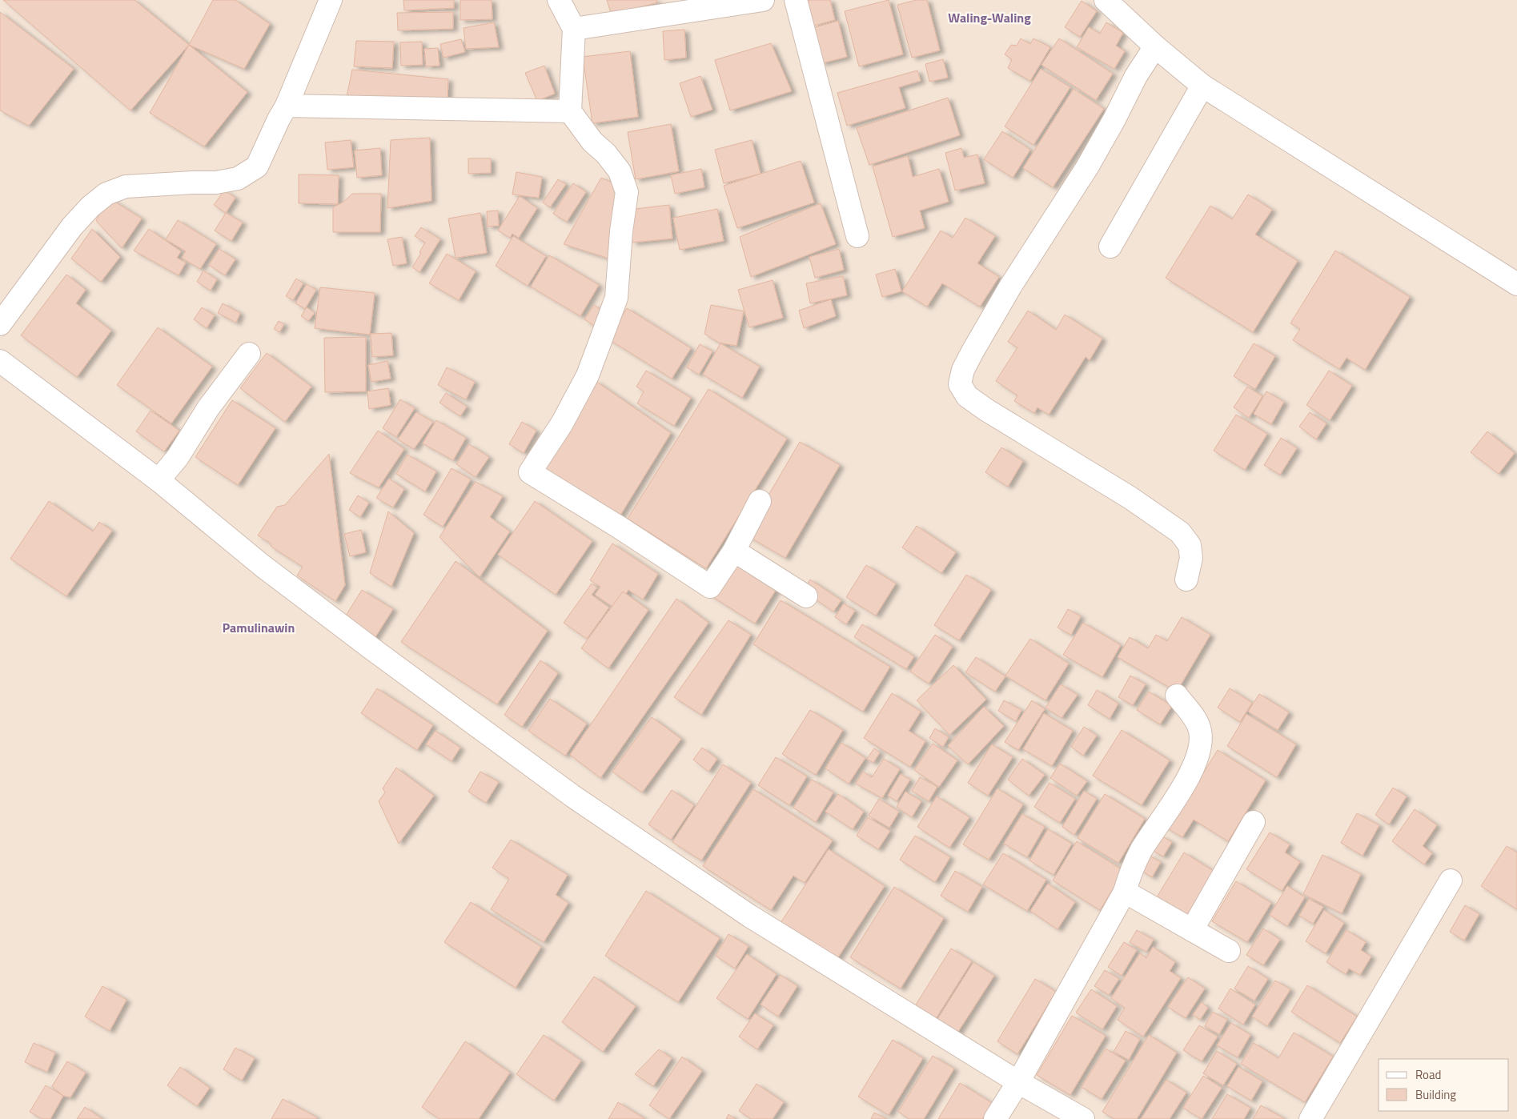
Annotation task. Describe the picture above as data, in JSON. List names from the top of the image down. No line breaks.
{"districts":["Waling-Waling","Pamulinawin"],"legend":["Road","Building"]}
